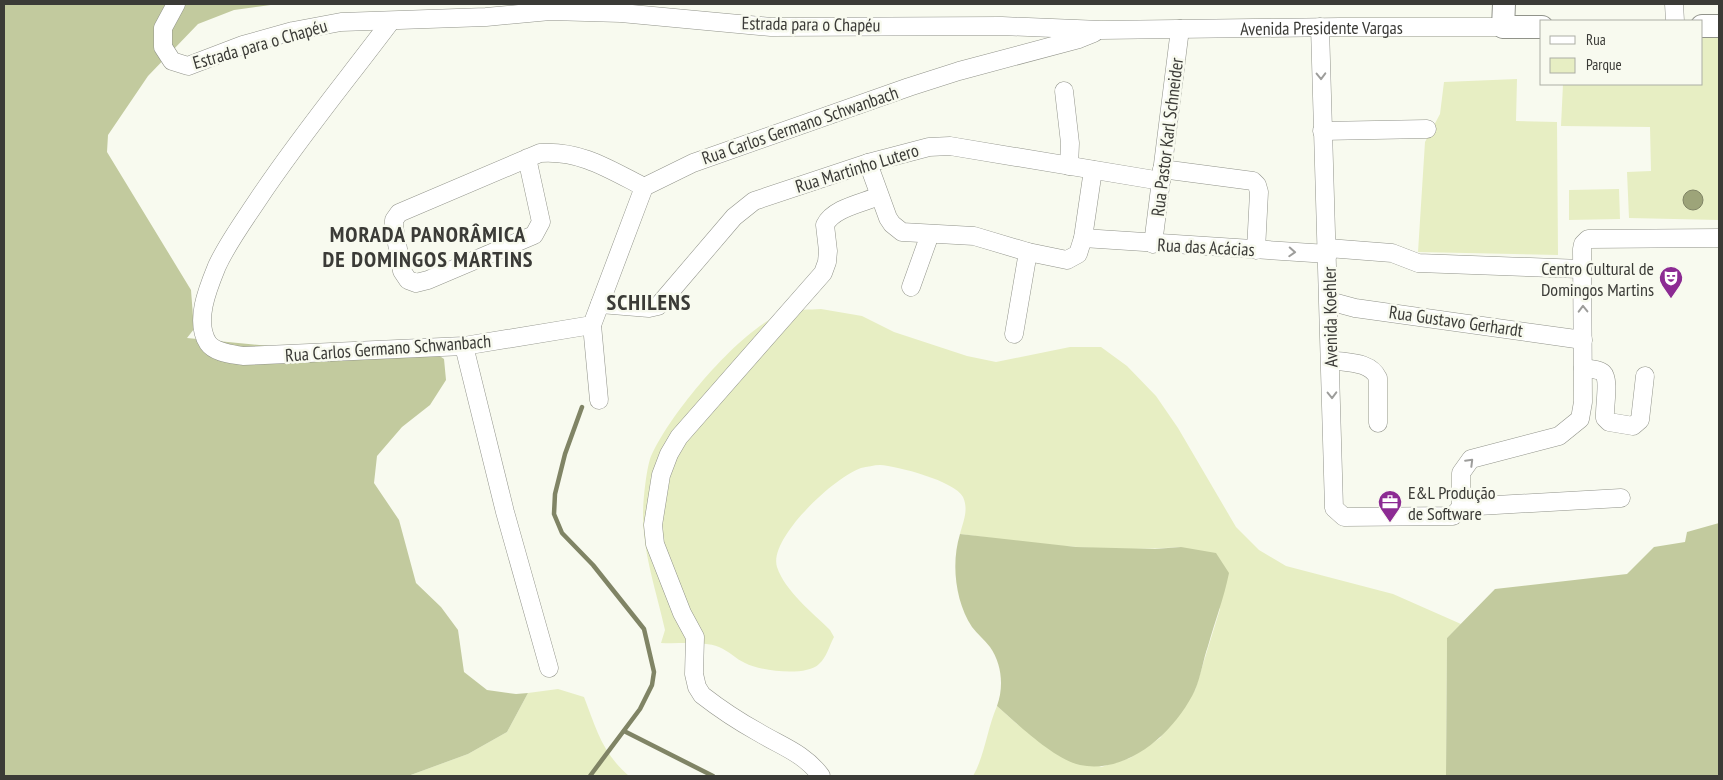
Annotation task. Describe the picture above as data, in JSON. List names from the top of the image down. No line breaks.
{"streets":{"main road":["Avenida Presidente Vargas"],"street":["Estrada para o Chapéu","Rua Carlos Germano Schwanbach","Rua Pastor Karl Schneider","Rua Martinho Lutero","Rua das Acácias","Avenida Koehler","Rua Gustavo Gerhardt"]},"crossings":[["Estrada para o Chapéu","Avenida Presidente Vargas"],["Estrada para o Chapéu","Rua Carlos Germano Schwanbach"],["Avenida Presidente Vargas","Rua Carlos Germano Schwanbach"],["Avenida Presidente Vargas","Rua Pastor Karl Schneider"],["Avenida Presidente Vargas","Avenida Koehler"],["Rua Pastor Karl Schneider","Rua Martinho Lutero"],["Rua Pastor Karl Schneider","Rua das Acácias"],["Rua Martinho Lutero","Rua das Acácias"],["Rua das Acácias","Avenida Koehler"],["Avenida Koehler","Rua Gustavo Gerhardt"]],"districts":["MORADA PANORÂMICA DE DOMINGOS MARTINS","SCHILENS"],"places":{"theatre":["Centro Cultural de Domingos Martins"],"office":["E&L Produção de Software"]},"legend":["Rua","Parque"]}
